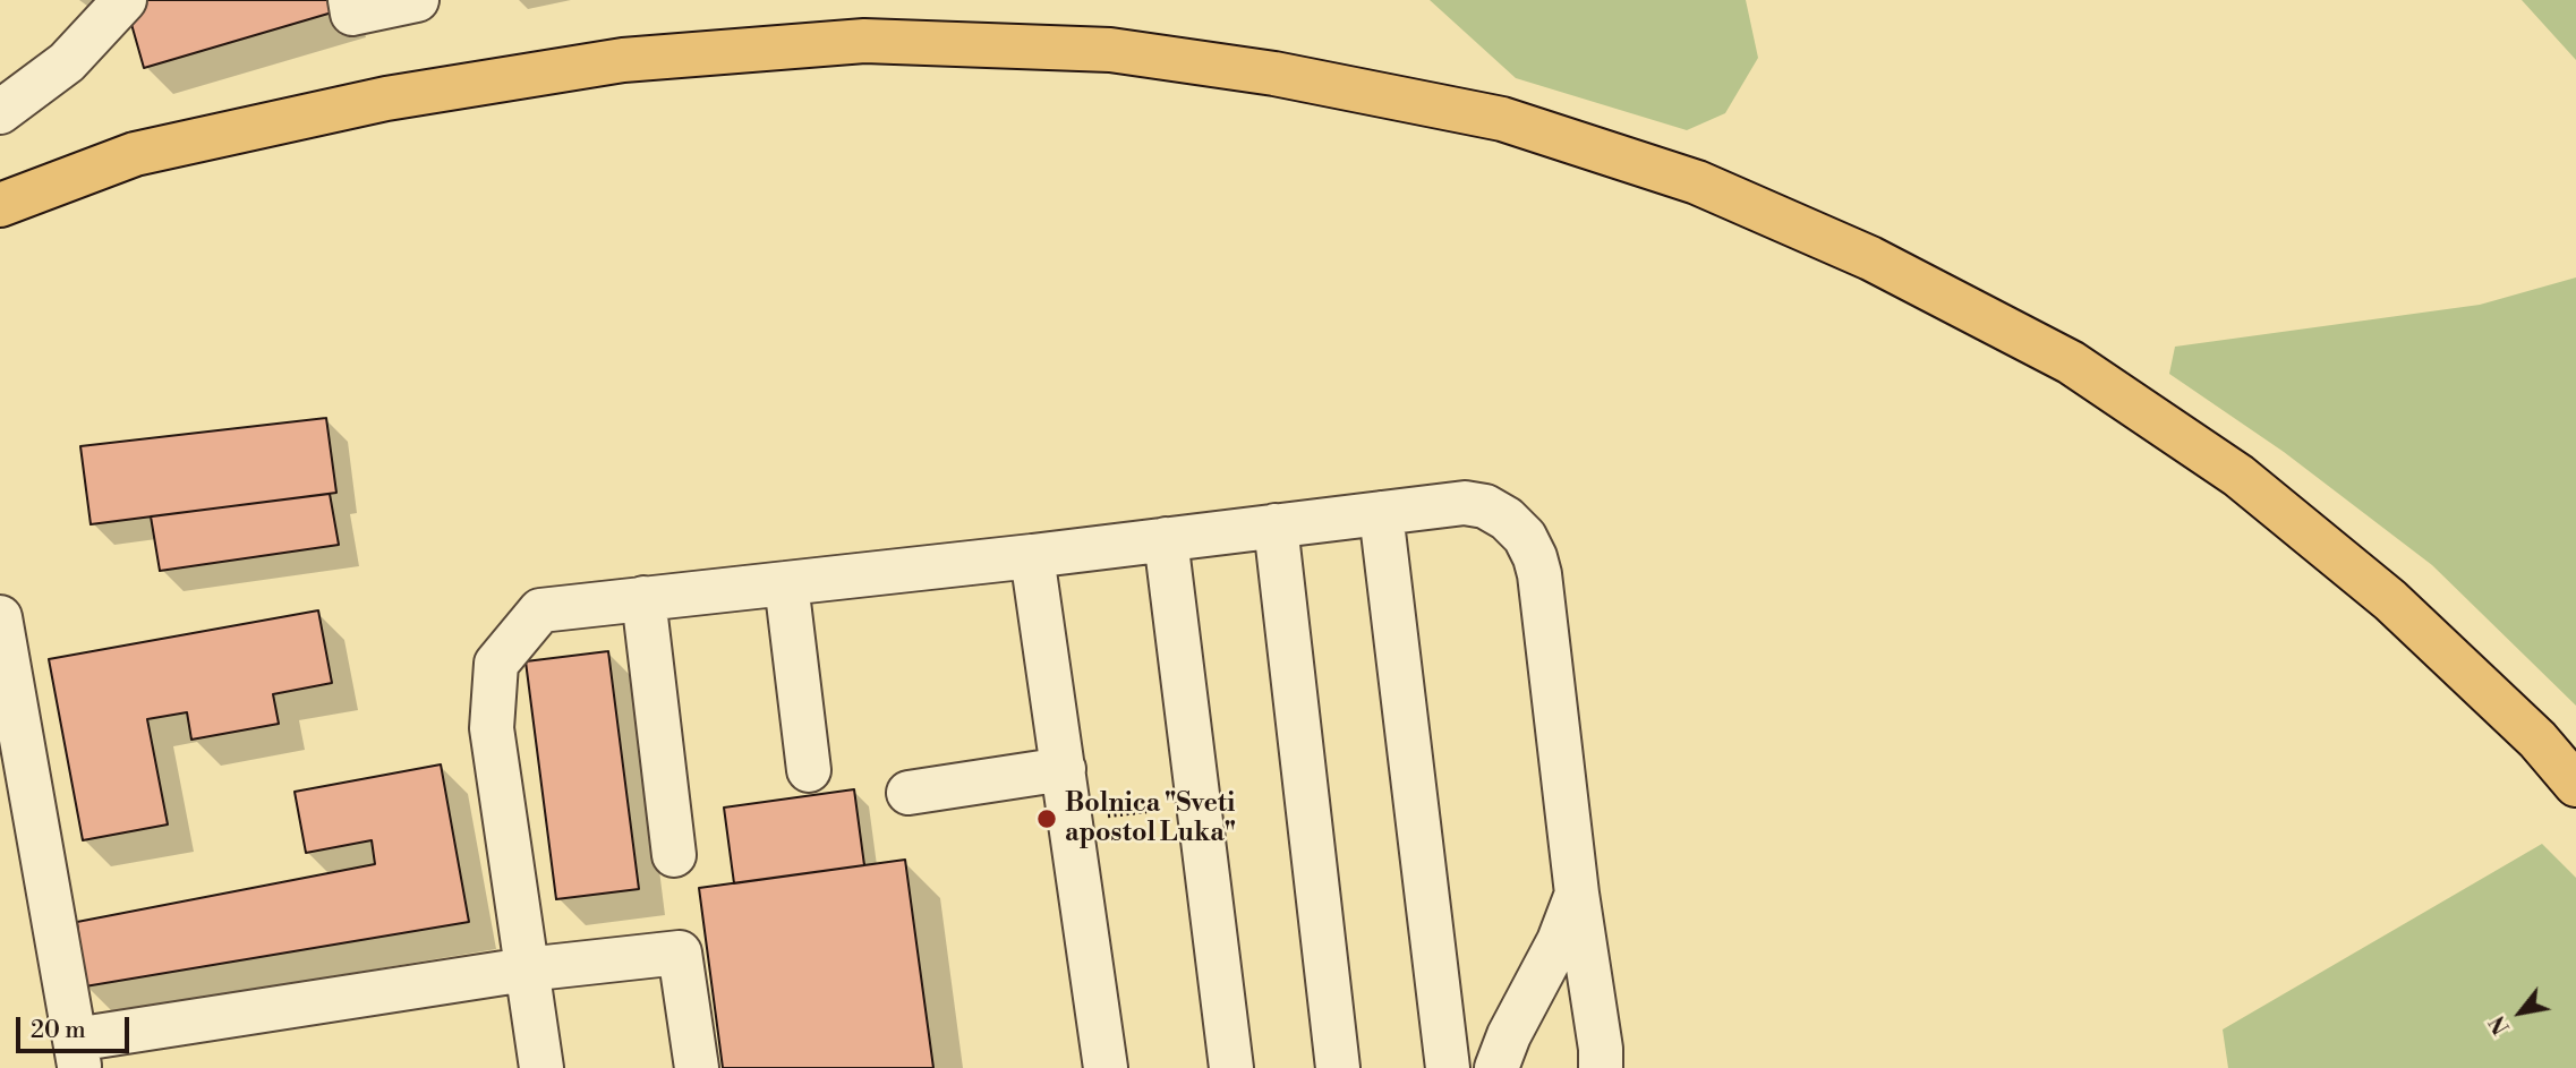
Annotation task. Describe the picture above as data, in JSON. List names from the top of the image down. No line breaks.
{"places":["Bolnica \"Sveti apostol Luka\""],"scale_bar":"20 m","north":"bottom left"}
